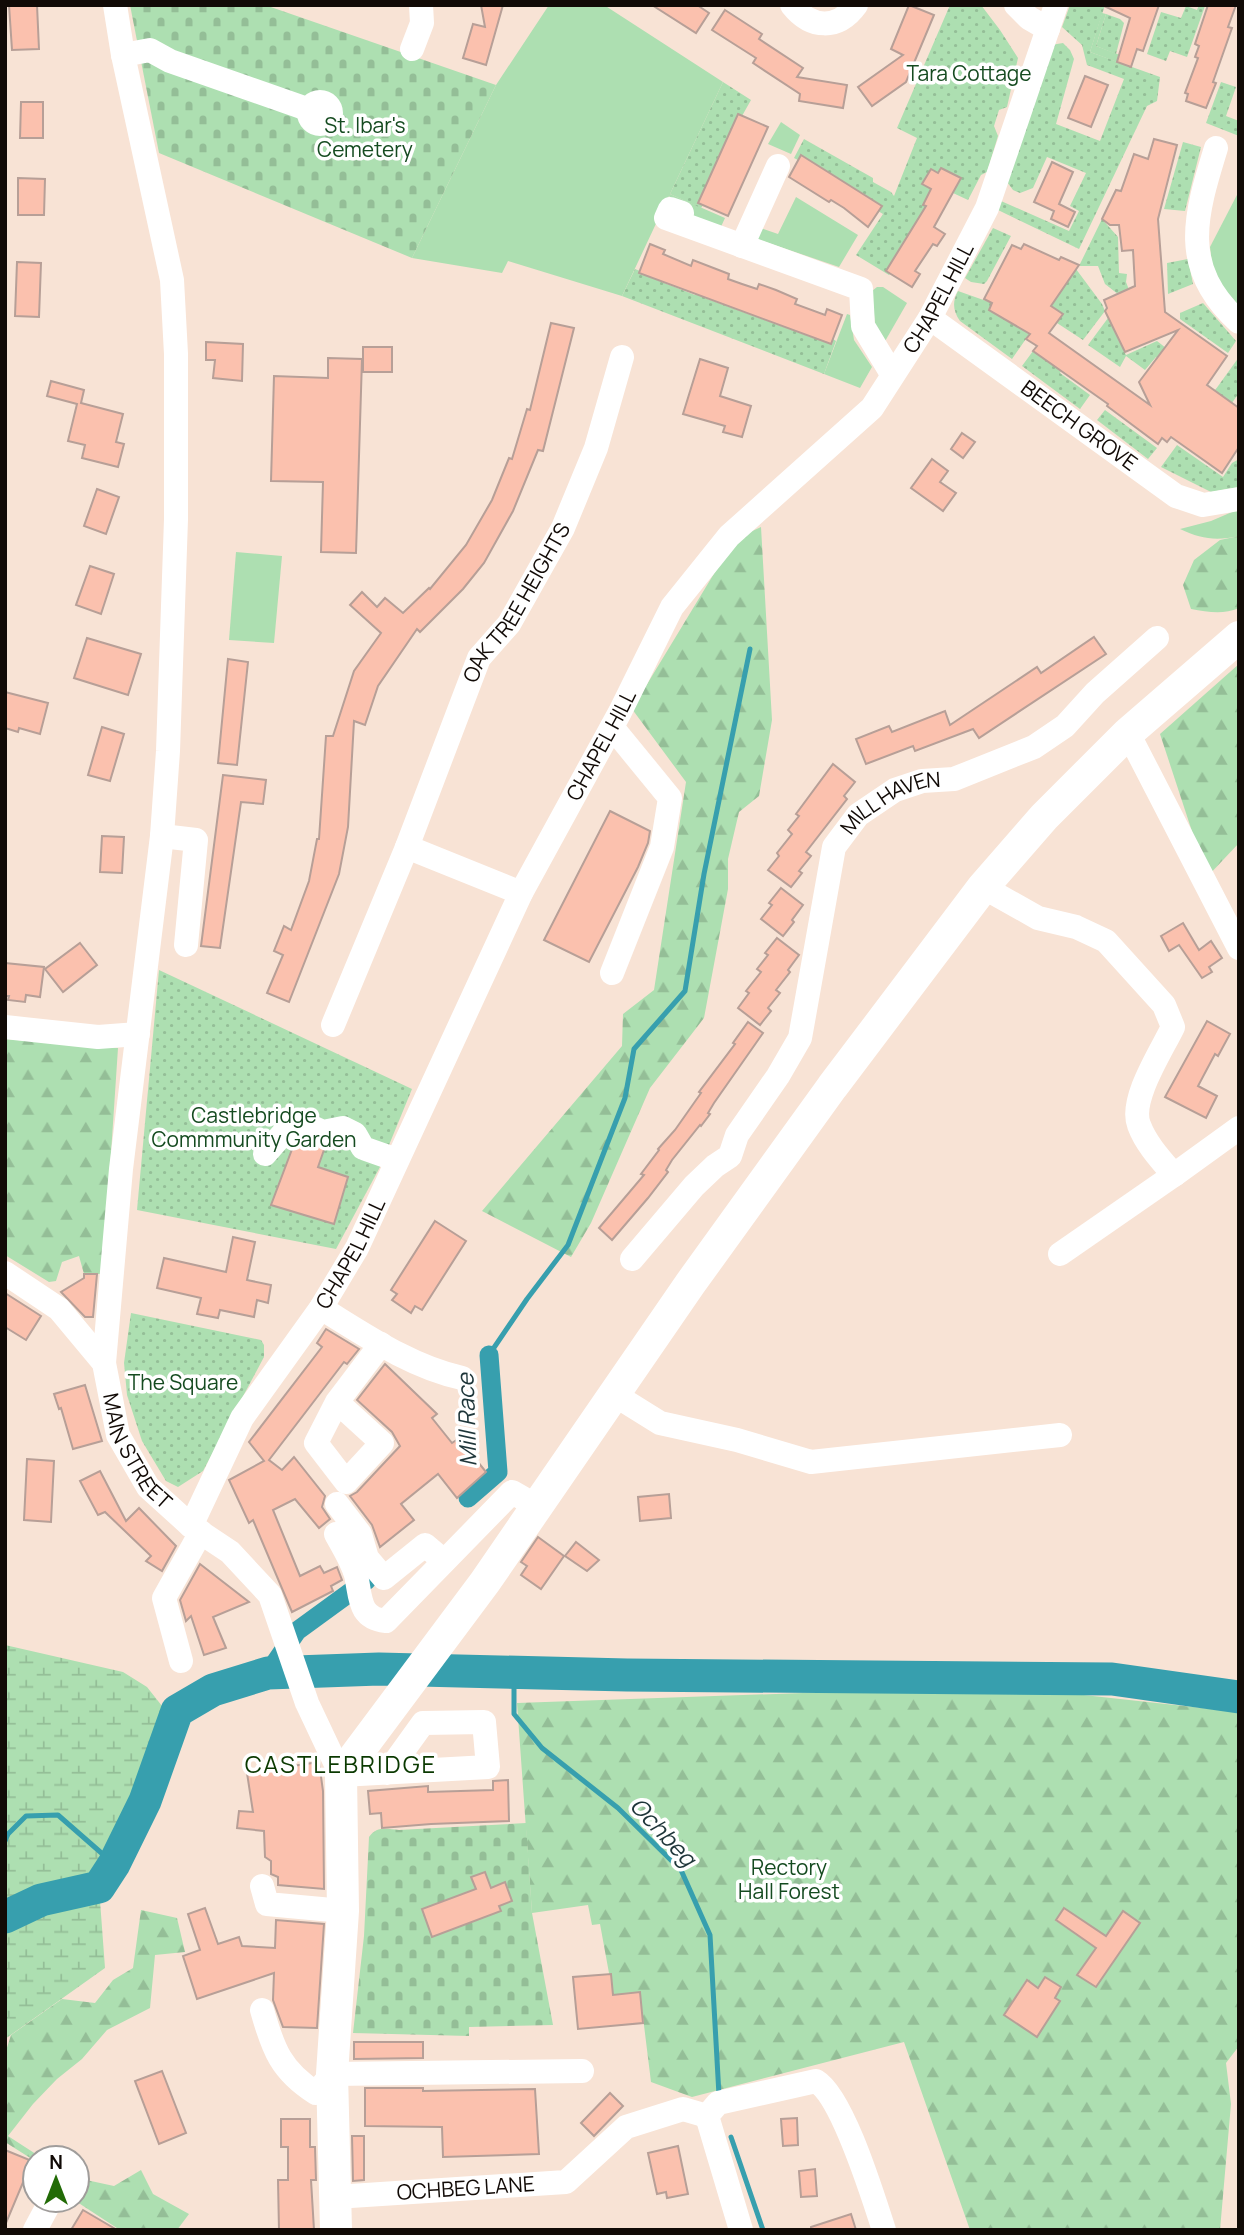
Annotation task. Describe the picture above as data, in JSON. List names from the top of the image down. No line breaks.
{"streets":{"street":["CHAPEL HILL","BEECH GROVE","OAK TREE HEIGHTS","MILL HAVEN","MAIN STREET","OCHBEG LANE"]},"crossings":[["CHAPEL HILL","BEECH GROVE"],["CHAPEL HILL","MAIN STREET"]],"districts":["CASTLEBRIDGE"],"water":["Mill Race","Ochbeg"],"parks":["Tara Cottage","St. Ibar's Cemetery","Castlebridge Commmunity Garden","The Square","Rectory Hall Forest"],"north":"top"}
